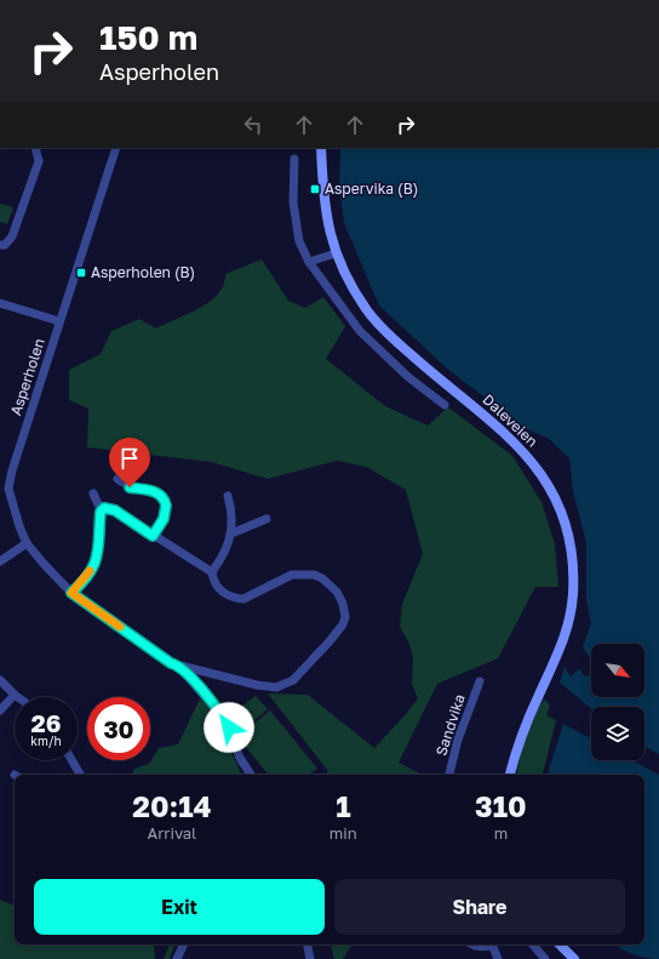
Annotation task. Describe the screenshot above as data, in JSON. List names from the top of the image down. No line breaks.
{"streets":{"main road":["Daleveien"],"street":["Asperholen","Sandvika"]},"places":{"transit":["Aspervika (B)","Asperholen (B)"]},"north":"bottom right","page":{"turn":["150 m","Asperholen"],"speed":"26 km/h","limit":"30","eta":["20:14","Arrival","1","min","310","m"],"buttons":["Exit","Share"]}}
